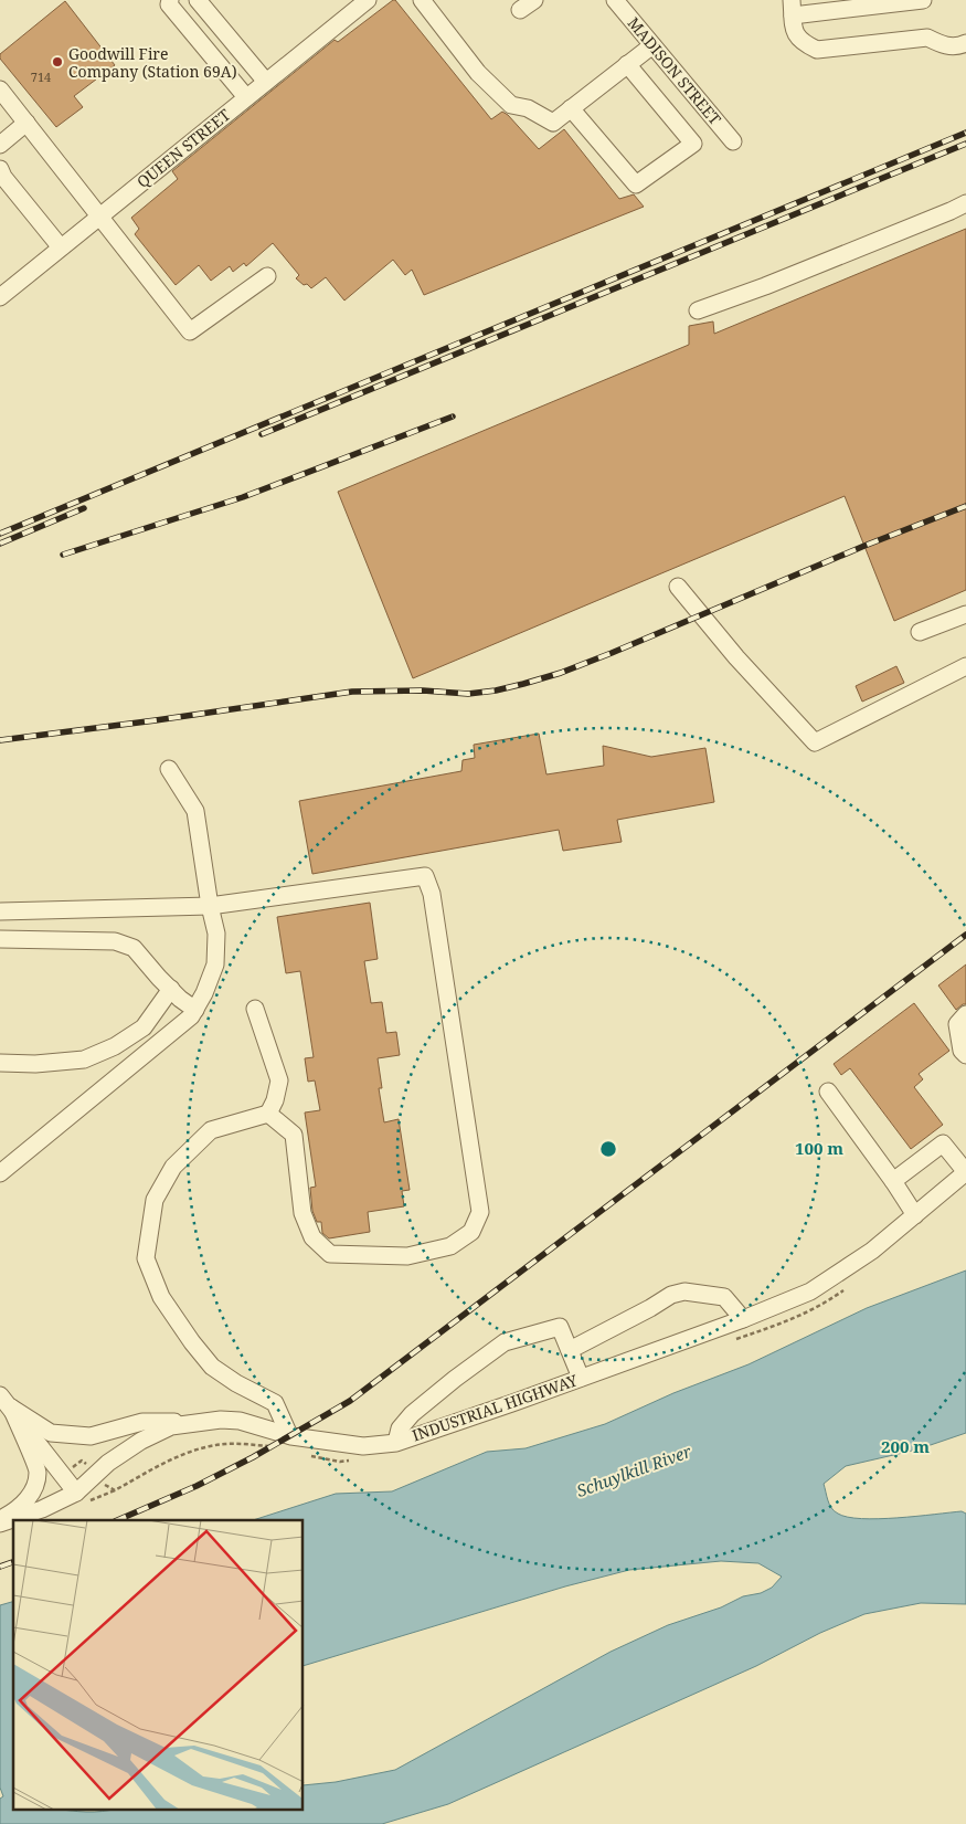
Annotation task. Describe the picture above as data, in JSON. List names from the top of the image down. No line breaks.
{"streets":{"street":["MADISON STREET","QUEEN STREET","INDUSTRIAL HIGHWAY"]},"water":["Schuylkill River"],"places":["Goodwill Fire Company (Station 69A)"],"house_numbers":["714"],"rings":["100 m","200 m"]}
